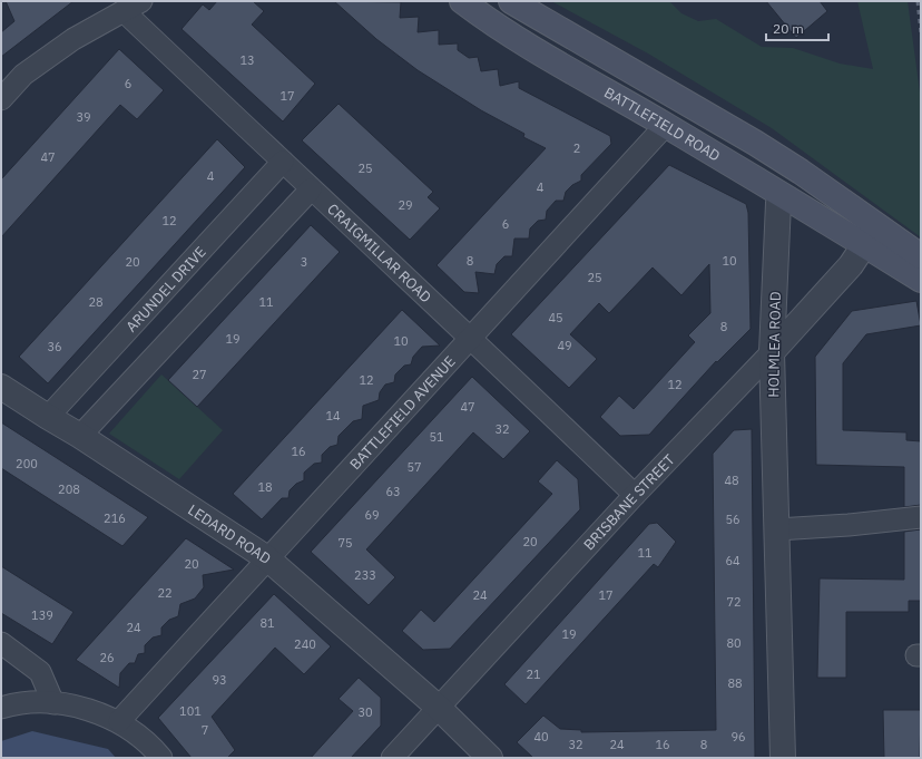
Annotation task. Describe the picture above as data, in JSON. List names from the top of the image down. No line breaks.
{"streets":{"main road":["BATTLEFIELD ROAD","BATTLEFIELD AVENUE"],"street":["CRAIGMILLAR ROAD","ARUNDEL DRIVE","HOLMLEA ROAD","BRISBANE STREET","LEDARD ROAD"]},"crossings":[["BATTLEFIELD ROAD","HOLMLEA ROAD"],["BATTLEFIELD ROAD","BATTLEFIELD AVENUE"],["BATTLEFIELD ROAD","BRISBANE STREET"],["CRAIGMILLAR ROAD","ARUNDEL DRIVE"],["CRAIGMILLAR ROAD","BATTLEFIELD AVENUE"],["CRAIGMILLAR ROAD","BRISBANE STREET"],["ARUNDEL DRIVE","LEDARD ROAD"],["HOLMLEA ROAD","BRISBANE STREET"],["BATTLEFIELD AVENUE","LEDARD ROAD"],["BRISBANE STREET","LEDARD ROAD"]],"house_numbers":["13","6","17","39","2","47","25","4","4","29","12","6","8","10","20","3","25","28","11","45","8","19","10","49","36","27","12","12","47","14","32","51","16","200","57","48","18","208","63","69","216","56","20","75","11","64","20","233","22","24","17","72","139","81","24","19","80","240","26","21","93","88","101","30","7","40","96","32","24","16","8"],"scale_bar":"20 m"}
